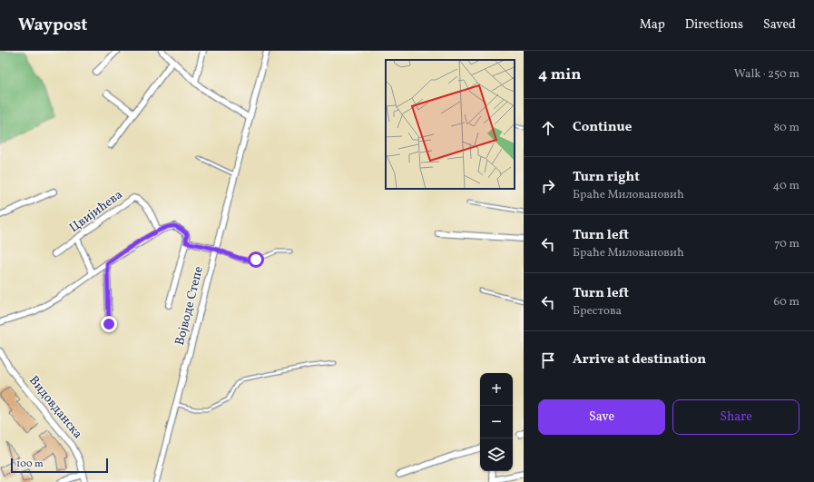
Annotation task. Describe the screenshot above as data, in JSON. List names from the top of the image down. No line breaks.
{"streets":{"street":["Цвијићева","Војводе Степе","Видовданска"]},"scale_bar":"100 m","page":{"header":"Waypost","nav":["Map","Directions","Saved"],"heading":["4 min","Walk · 250 m"],"list":[["Continue","80 m"],["Turn right","Браће Миловановић","40 m"],["Turn left","Браће Миловановић","70 m"],["Turn left","Брестова","60 m"],"Arrive at destination"],"map_buttons":["+","−"],"buttons":["Save","Share"],"scale":"100 m"}}
